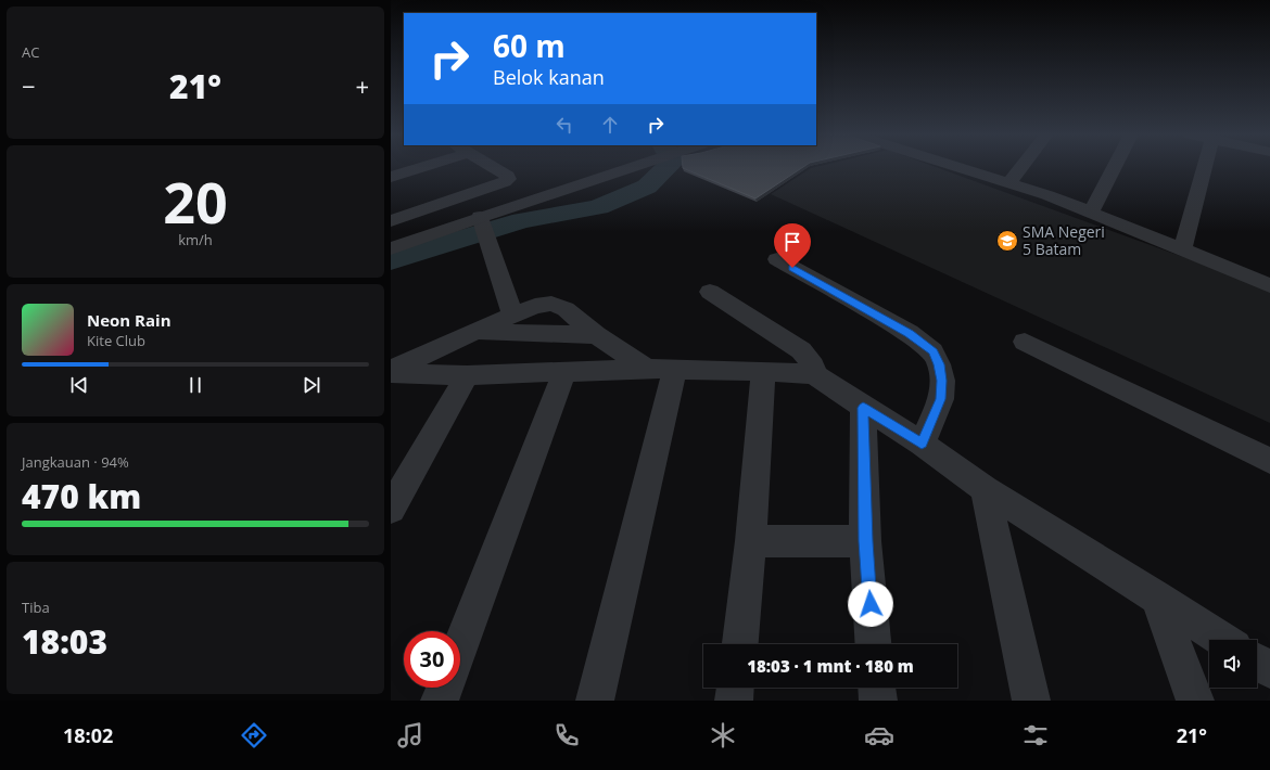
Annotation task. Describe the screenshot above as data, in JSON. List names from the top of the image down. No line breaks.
{"places":{"school or university":["SMA Negeri 5 Batam"]},"page":{"tile":["AC",["20","km/h"],["Jangkauan · 94%","470 km"],["Tiba","18:03"]],"turn":["60 m","Belok kanan"],"heat":["−","21°","+"],"song":["Neon Rain","Kite Club"],"limit":"30","trip":"18:03 · 1 mnt · 180 m","tabs":["18:02","21°"]}}
